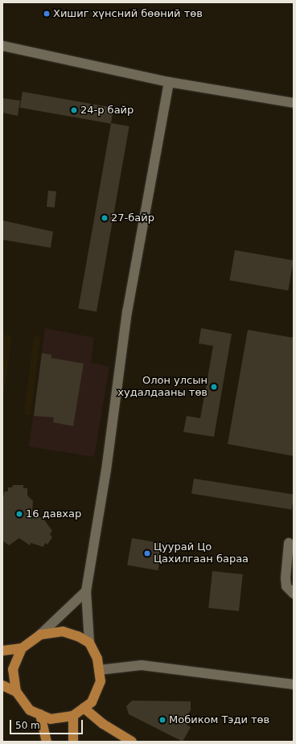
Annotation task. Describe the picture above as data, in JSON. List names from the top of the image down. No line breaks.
{"places":["Хишиг хүнсний бөөний төв","24-р байр","27-байр","Олон улсын худалдааны төв","16 давхар","Цуурай Цо Цахилгаан бараа","Мобиком Тэди төв"],"scale_bar":"50 m"}
